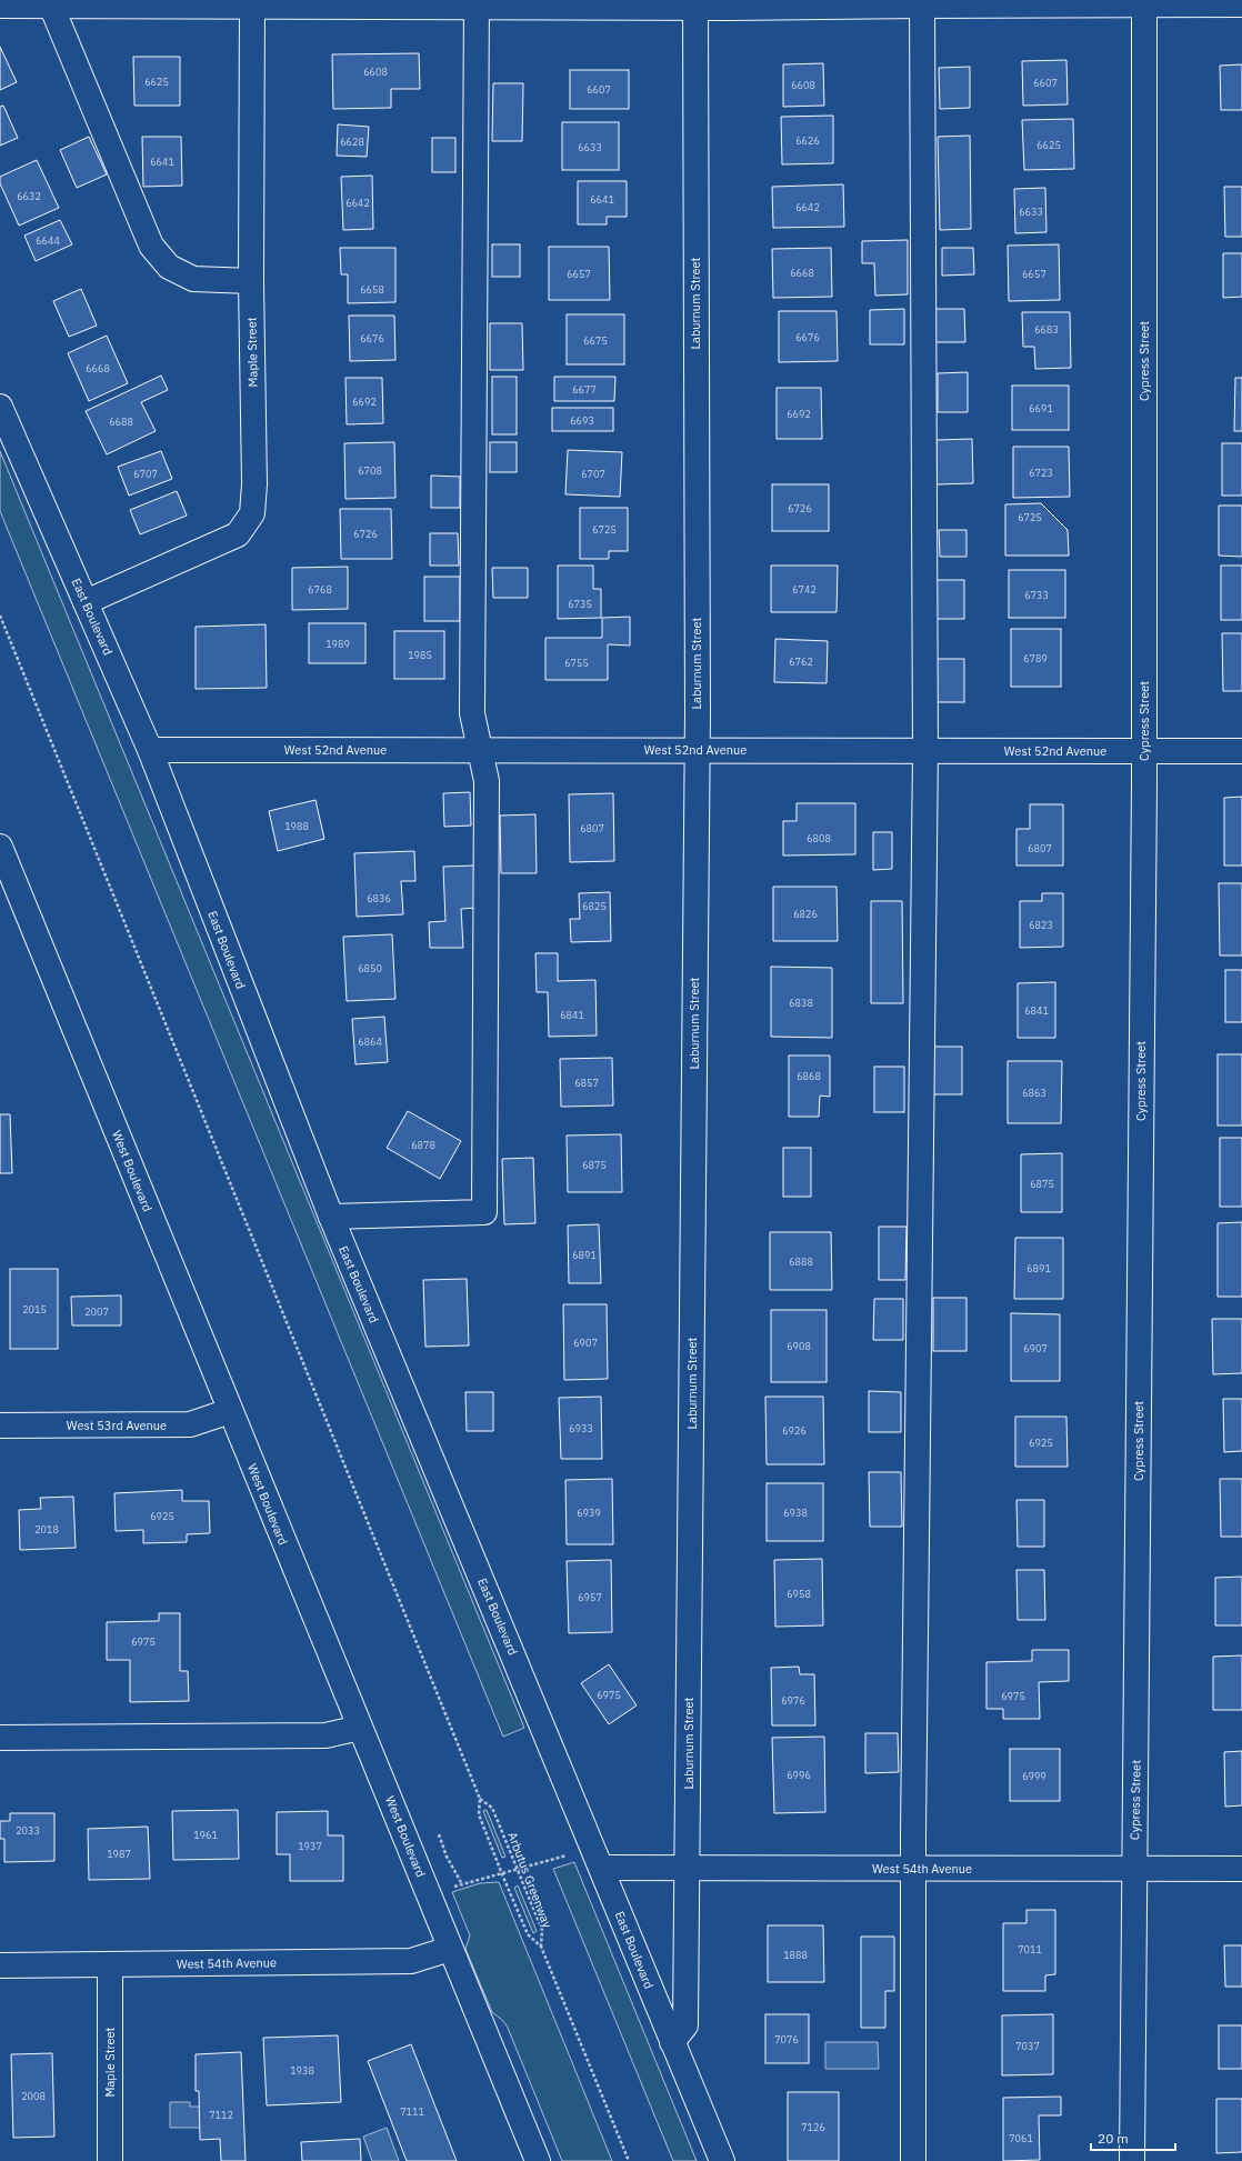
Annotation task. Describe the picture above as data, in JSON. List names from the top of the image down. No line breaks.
{"streets":{"street":["Laburnum Street","Maple Street","Cypress Street","East Boulevard","West 52nd Avenue","West Boulevard","West 53rd Avenue","West 54th Avenue"],"path":["Arbutus Greenway"]},"crossings":[["Laburnum Street","East Boulevard"],["Laburnum Street","West 52nd Avenue"],["Laburnum Street","West 54th Avenue"],["Maple Street","East Boulevard"],["Maple Street","West 54th Avenue"],["Cypress Street","West 52nd Avenue"],["Cypress Street","West 54th Avenue"],["East Boulevard","West 52nd Avenue"],["East Boulevard","West 54th Avenue"],["West Boulevard","West 53rd Avenue"],["West Boulevard","West 54th Avenue"]],"house_numbers":["6608","6625","6607","6608","6607","6626","6628","6625","6633","6641","6632","6641","6642","6642","6633","6644","6668","6657","6657","6658","6683","6676","6676","6675","6668","6677","6692","6691","6692","6693","6688","6708","6723","6707","6707","6726","6725","6725","6726","6768","6742","6733","6735","1989","1985","6789","6762","6755","1988","6807","6808","6807","6836","6825","6826","6823","6850","6838","6841","6841","6864","6868","6857","6863","6878","6875","6875","6891","6888","6891","2015","2007","6907","6908","6907","6933","6926","6925","6939","6938","6925","2018","6958","6957","6975","6975","6975","6976","6996","6999","2033","1961","1937","1987","7011","1888","7076","7037","1938","2008","7111","7112","7126","7061"],"scale_bar":"20 m"}
